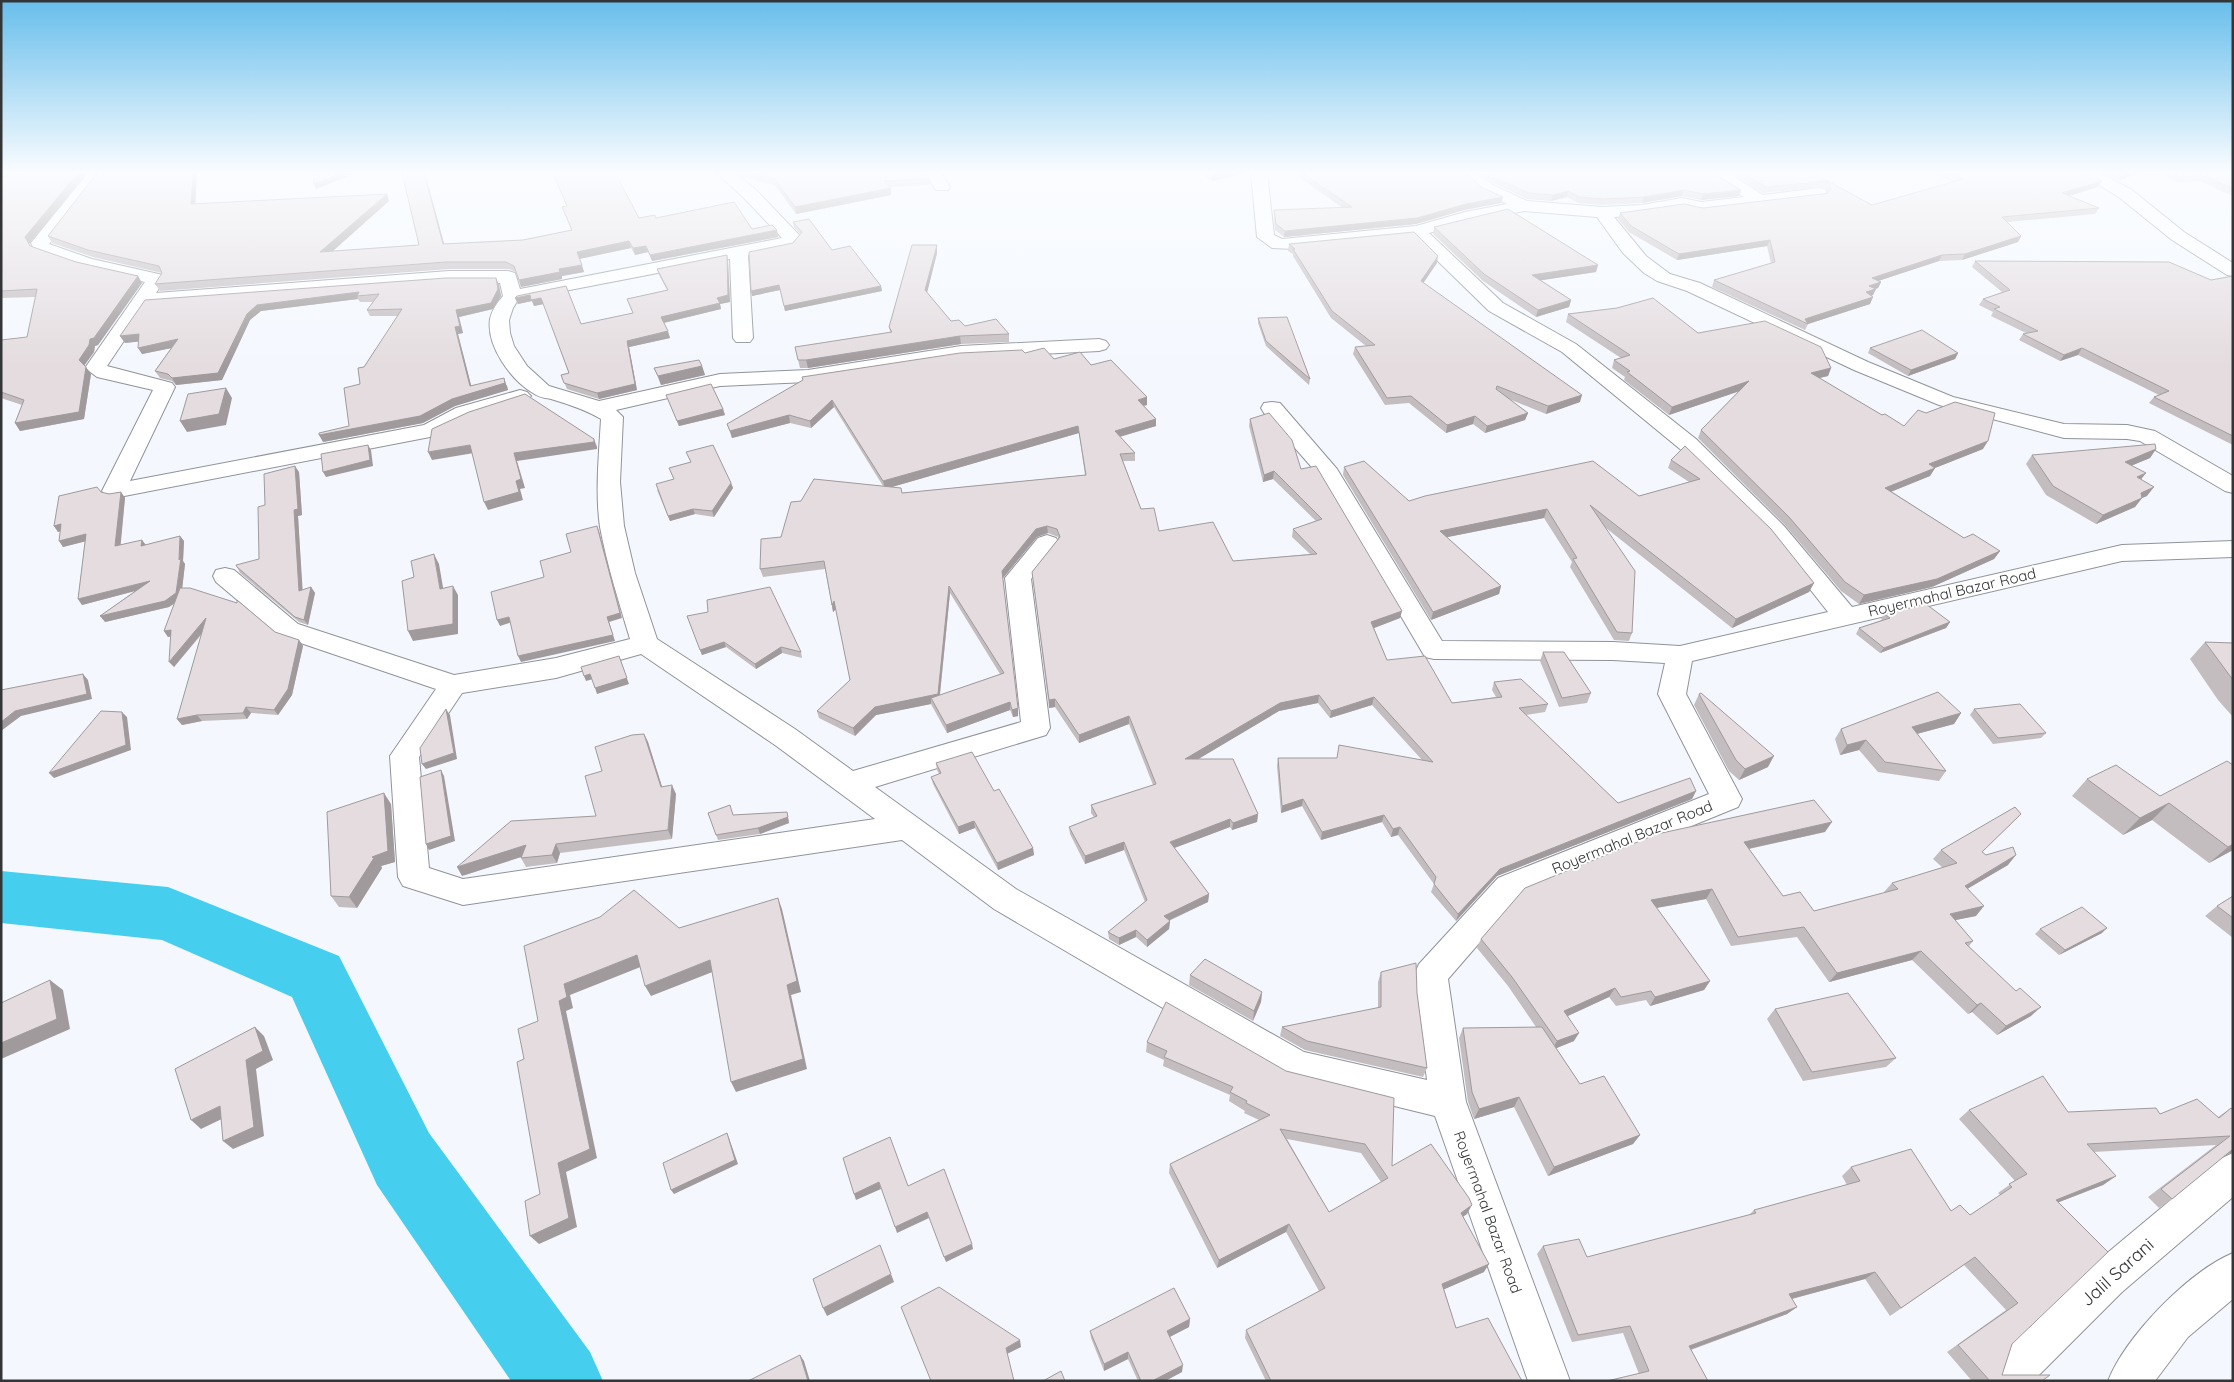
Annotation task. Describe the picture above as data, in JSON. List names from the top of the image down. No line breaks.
{"streets":{"street":["Royermahal Bazar Road","Jalil Sarani"]}}
